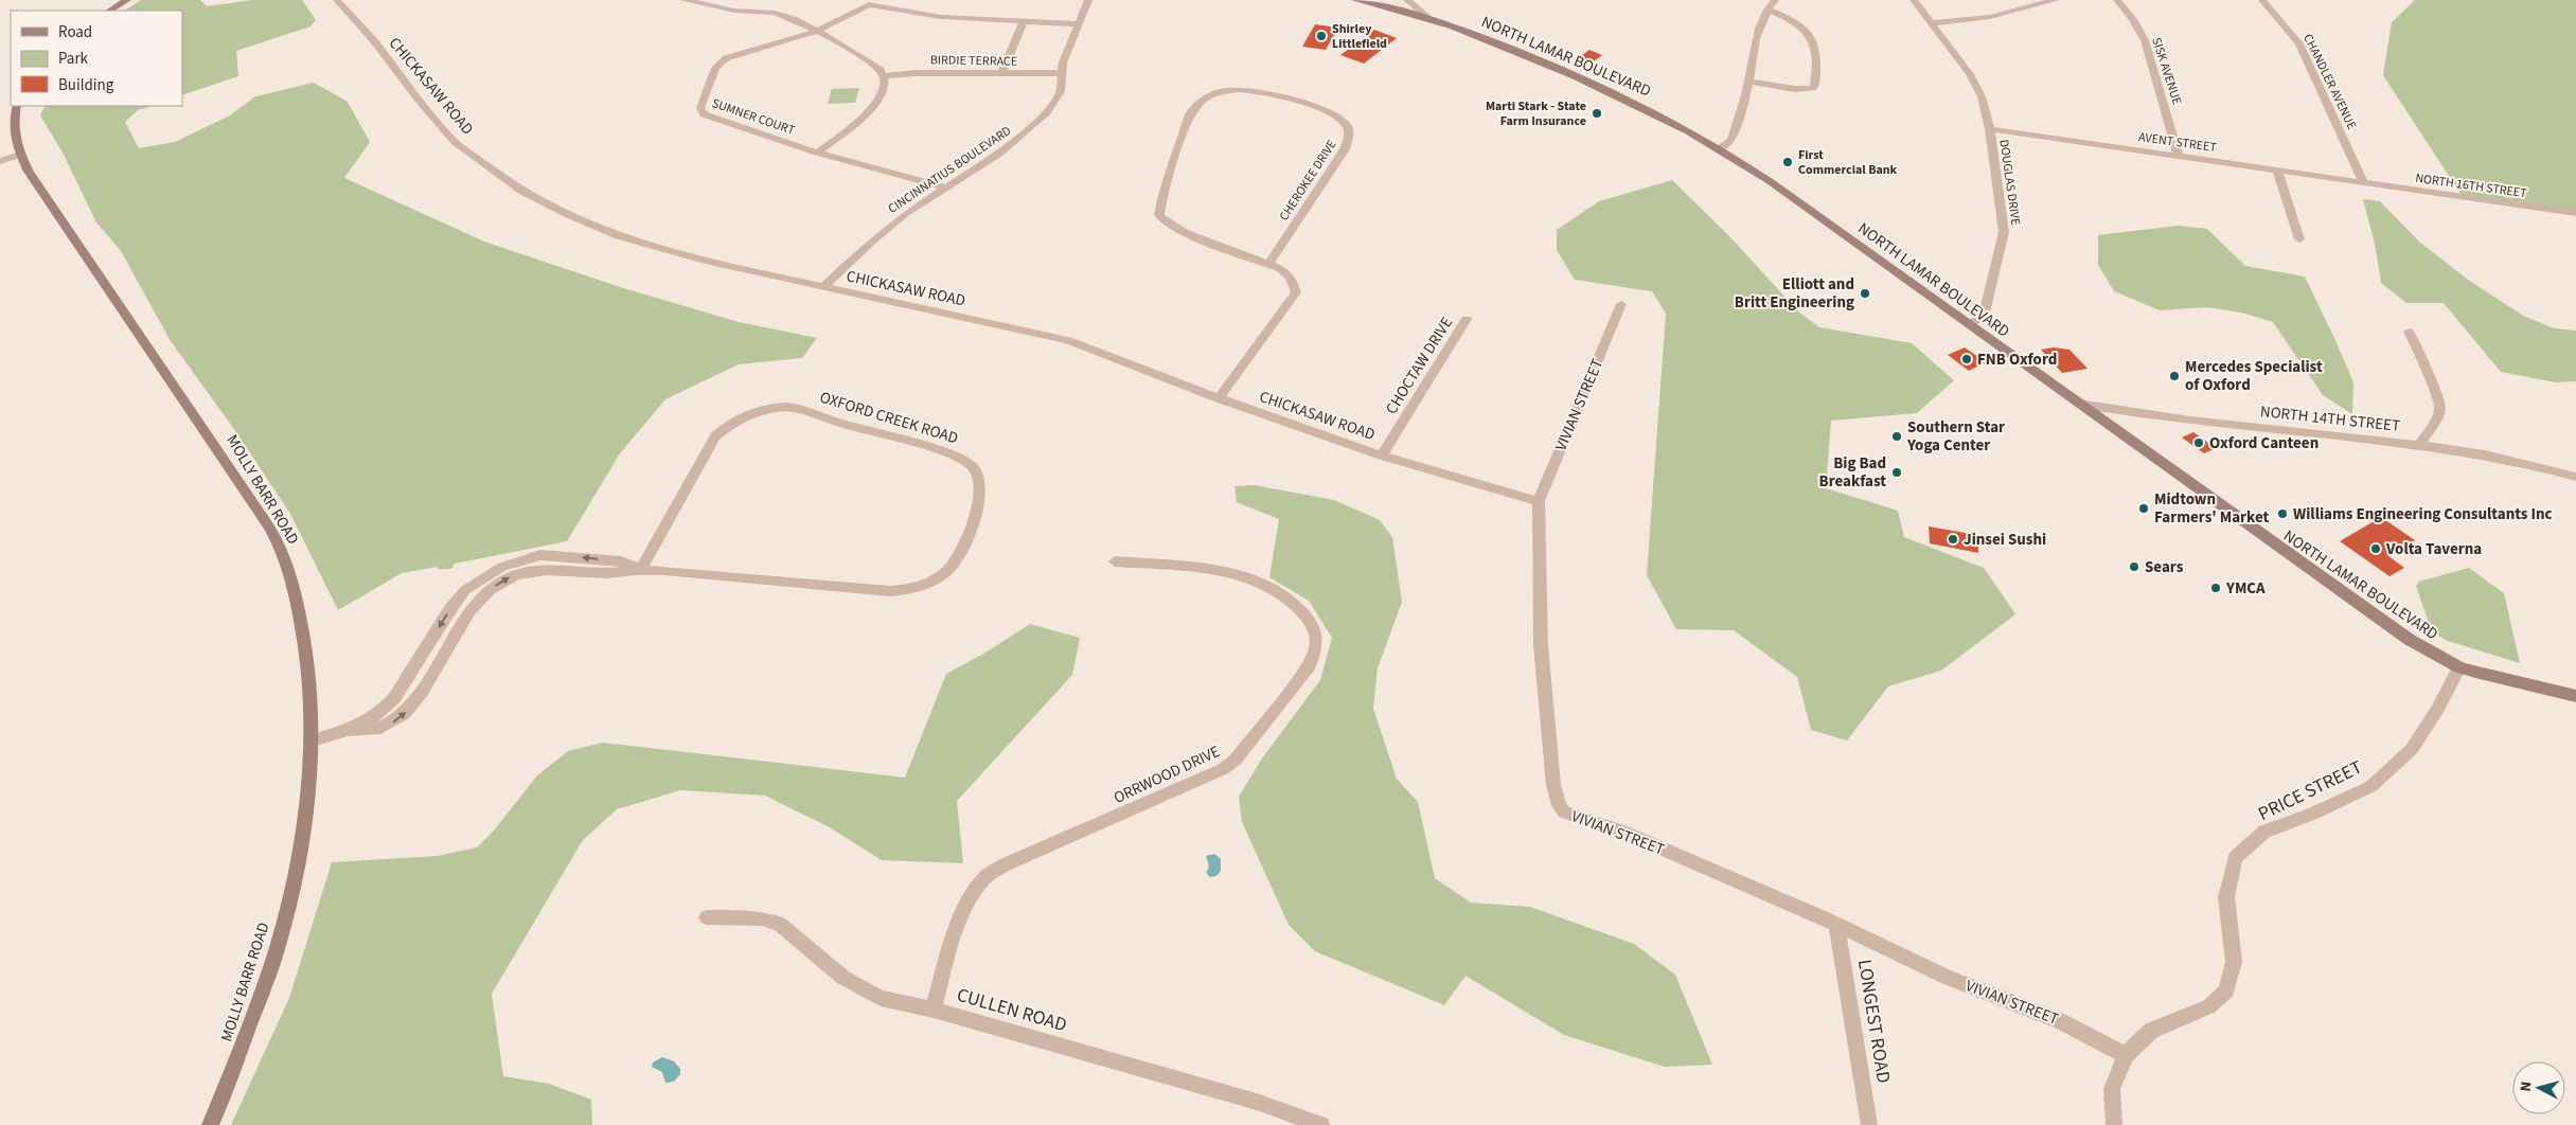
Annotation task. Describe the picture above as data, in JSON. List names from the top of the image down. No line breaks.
{"streets":{"main road":["NORTH LAMAR BOULEVARD","MOLLY BARR ROAD"],"street":["BIRDIE TERRACE","SISK AVENUE","CHANDLER AVENUE","CHICKASAW ROAD","SUMNER COURT","AVENT STREET","CINCINNATIUS BOULEVARD","CHEROKEE DRIVE","DOUGLAS DRIVE","NORTH 16TH STREET","CHOCTAW DRIVE","VIVIAN STREET","OXFORD CREEK ROAD","NORTH 14TH STREET","ORRWOOD DRIVE","PRICE STREET","CULLEN ROAD","LONGEST ROAD"]},"crossings":[["NORTH LAMAR BOULEVARD","DOUGLAS DRIVE"],["NORTH LAMAR BOULEVARD","NORTH 14TH STREET"],["NORTH LAMAR BOULEVARD","PRICE STREET"],["BIRDIE TERRACE","CINCINNATIUS BOULEVARD"],["SISK AVENUE","AVENT STREET"],["CHANDLER AVENUE","AVENT STREET"],["CHANDLER AVENUE","NORTH 16TH STREET"],["CHICKASAW ROAD","CINCINNATIUS BOULEVARD"],["CHICKASAW ROAD","CHEROKEE DRIVE"],["CHICKASAW ROAD","CHOCTAW DRIVE"],["CHICKASAW ROAD","VIVIAN STREET"],["SUMNER COURT","CINCINNATIUS BOULEVARD"],["AVENT STREET","DOUGLAS DRIVE"],["AVENT STREET","NORTH 16TH STREET"],["VIVIAN STREET","PRICE STREET"],["VIVIAN STREET","LONGEST ROAD"],["OXFORD CREEK ROAD","MOLLY BARR ROAD"],["ORRWOOD DRIVE","CULLEN ROAD"]],"places":["Shirley Littlefield","Marti Stark - State Farm Insurance","First Commercial Bank","Elliott and Britt Engineering","FNB Oxford","Mercedes Specialist of Oxford","Southern Star Yoga Center","Oxford Canteen","Big Bad Breakfast","Midtown Farmers' Market","Williams Engineering Consultants Inc","Jinsei Sushi","Volta Taverna","Sears","YMCA"],"legend":["Road","Park","Building"],"north":"left"}
